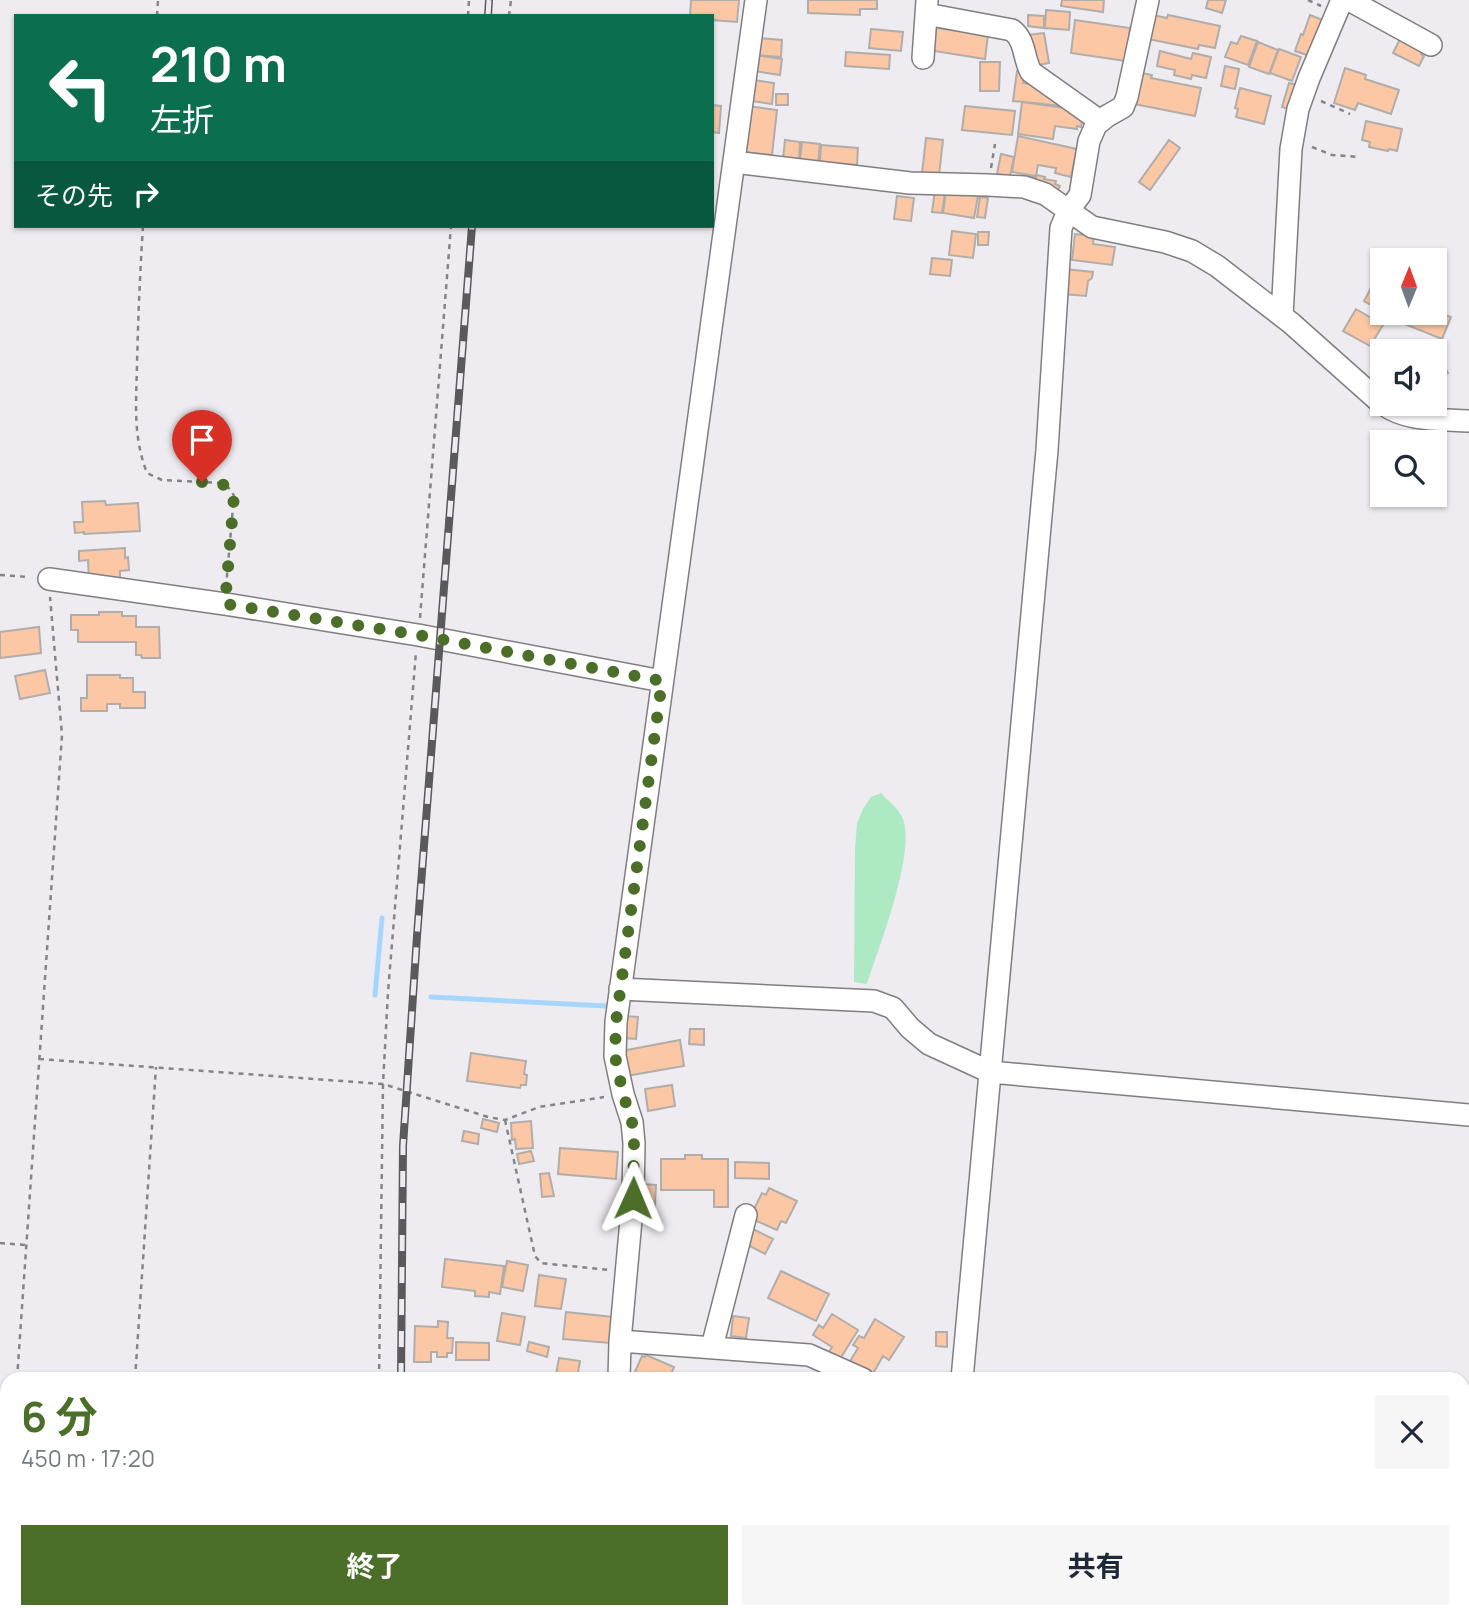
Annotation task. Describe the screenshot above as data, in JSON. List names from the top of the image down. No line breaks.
{"north":"top","page":{"turn":["210 m","左折"],"then":"その先","heading":["6 分","450 m · 17:20"],"buttons":["終了","共有"]}}
